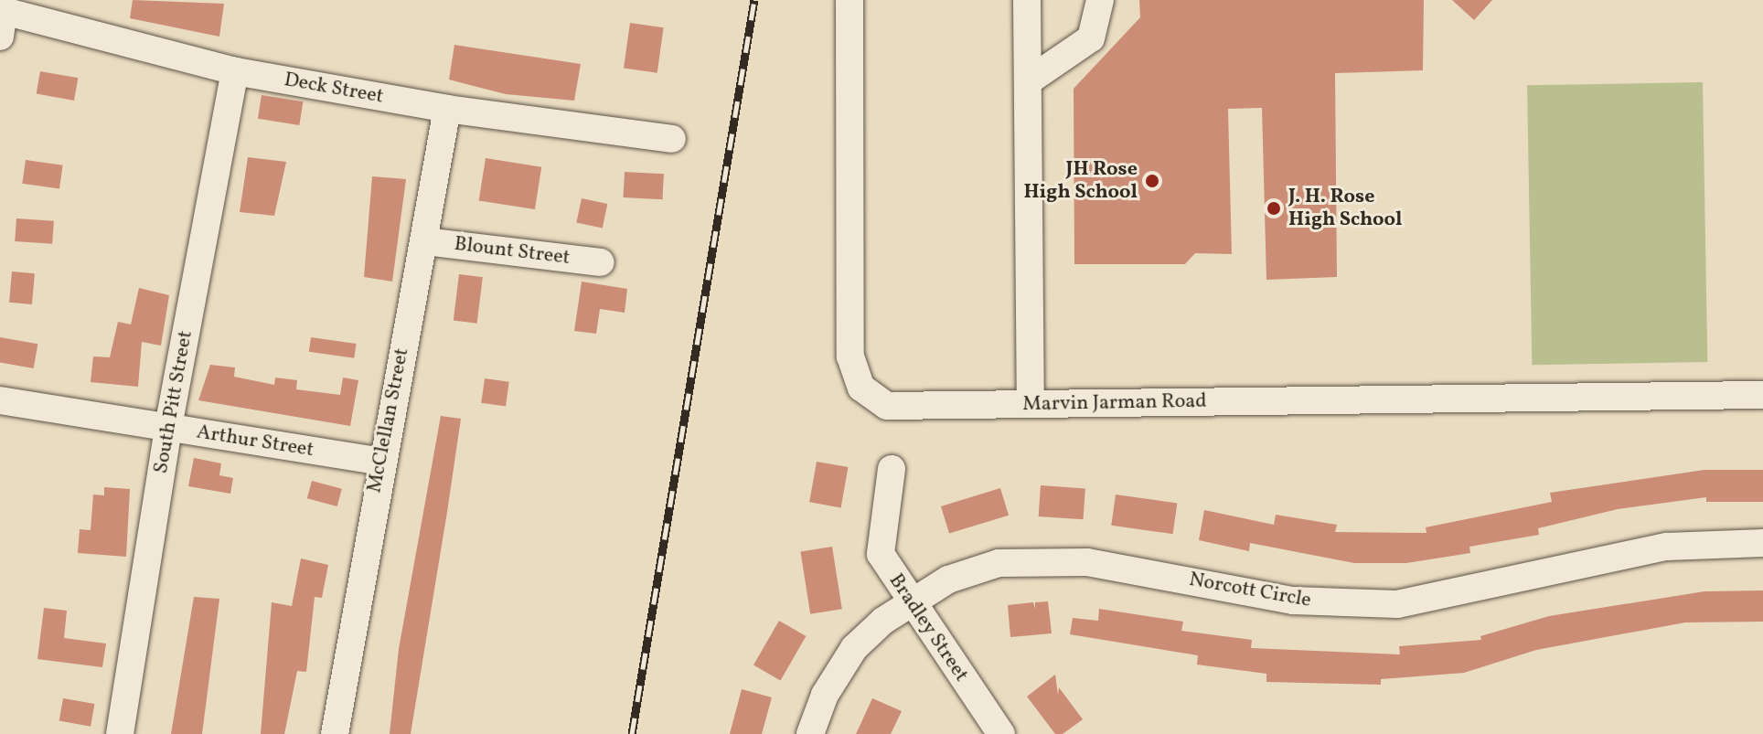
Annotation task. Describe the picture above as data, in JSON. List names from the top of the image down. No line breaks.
{"streets":{"street":["Deck Street","Blount Street","South Pitt Street","Marvin Jarman Road","McClellan Street","Arthur Street","Norcott Circle","Bradley Street"]},"crossings":[["Deck Street","South Pitt Street"],["Deck Street","McClellan Street"],["Blount Street","McClellan Street"],["South Pitt Street","Arthur Street"],["McClellan Street","Arthur Street"],["Norcott Circle","Bradley Street"]],"places":["JH Rose High School","J. H. Rose High School"]}
